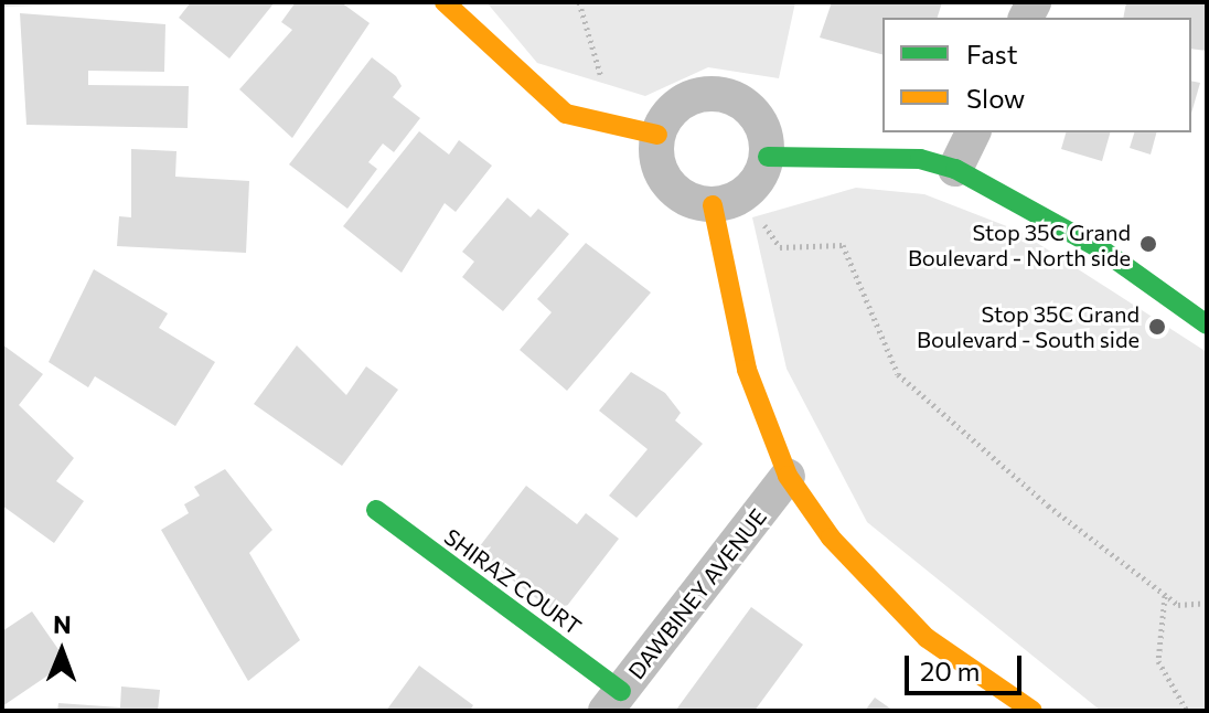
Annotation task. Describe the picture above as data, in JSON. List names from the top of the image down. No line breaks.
{"streets":{"street":["SHIRAZ COURT","DAWBINEY AVENUE"]},"crossings":[["SHIRAZ COURT","DAWBINEY AVENUE"]],"places":["Stop 35C Grand Boulevard - North side","Stop 35C Grand Boulevard - South side"],"legend":["Fast","Slow"],"scale_bar":"20 m","north":"top"}
